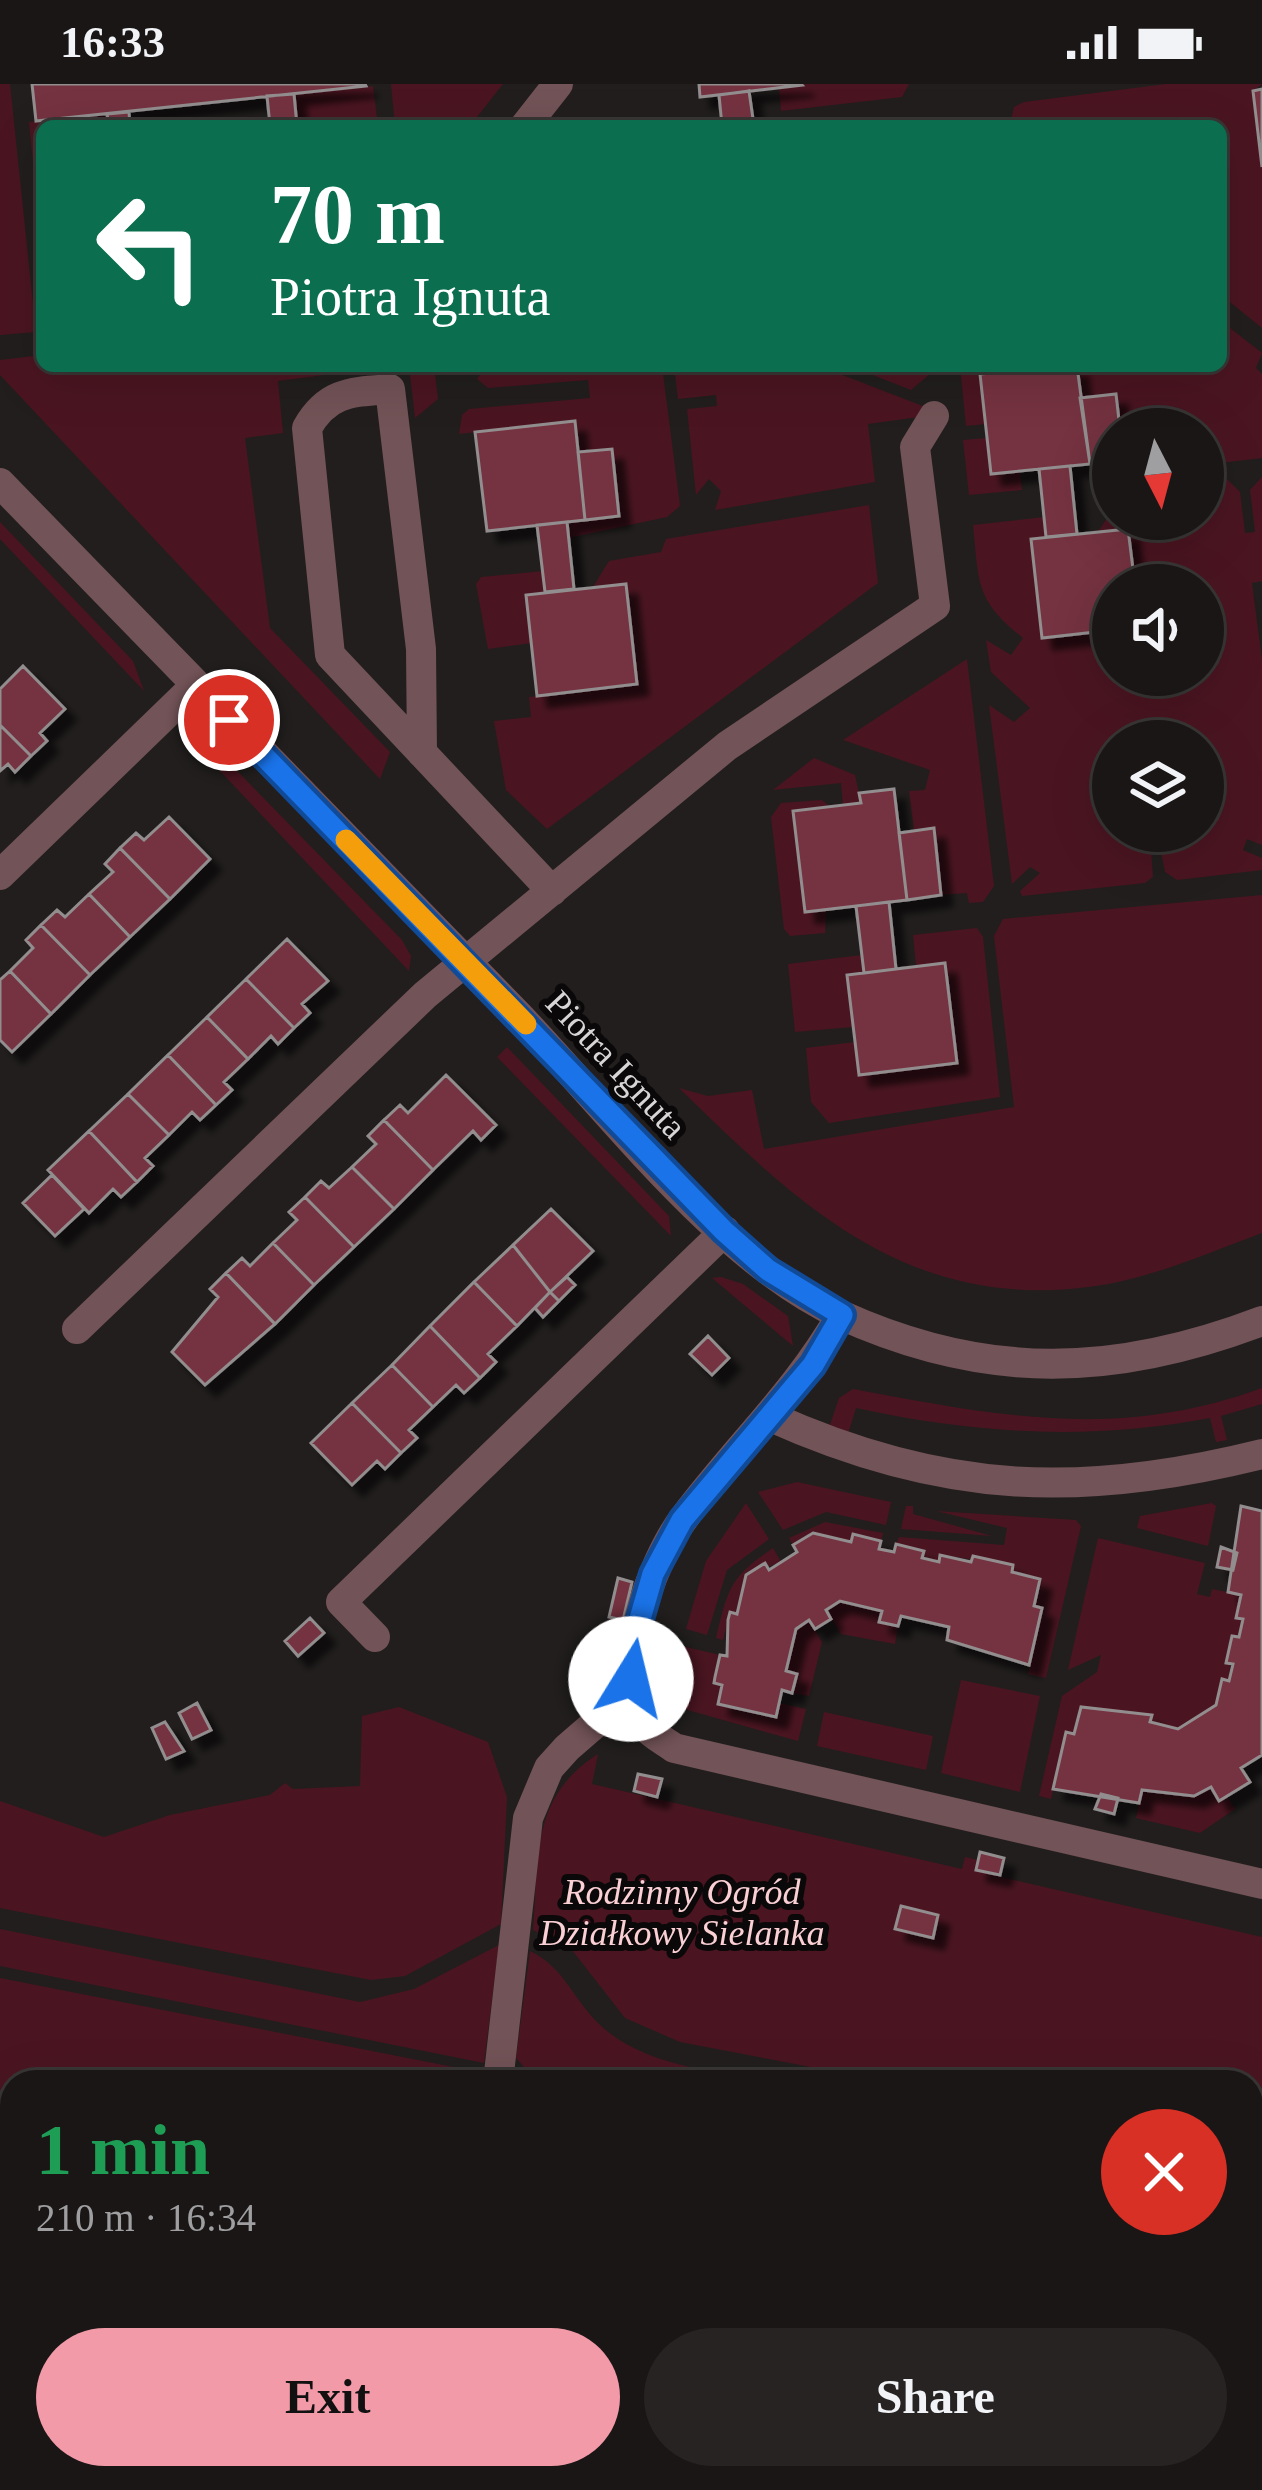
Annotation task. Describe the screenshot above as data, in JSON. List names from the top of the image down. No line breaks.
{"streets":{"street":["Piotra Ignuta"]},"parks":["Rodzinny Ogród Działkowy Sielanka"],"north":"bottom","page":{"status":"16:33","turn":["70 m","Piotra Ignuta"],"heading":["1 min","210 m · 16:34"],"buttons":["Exit","Share"]}}
